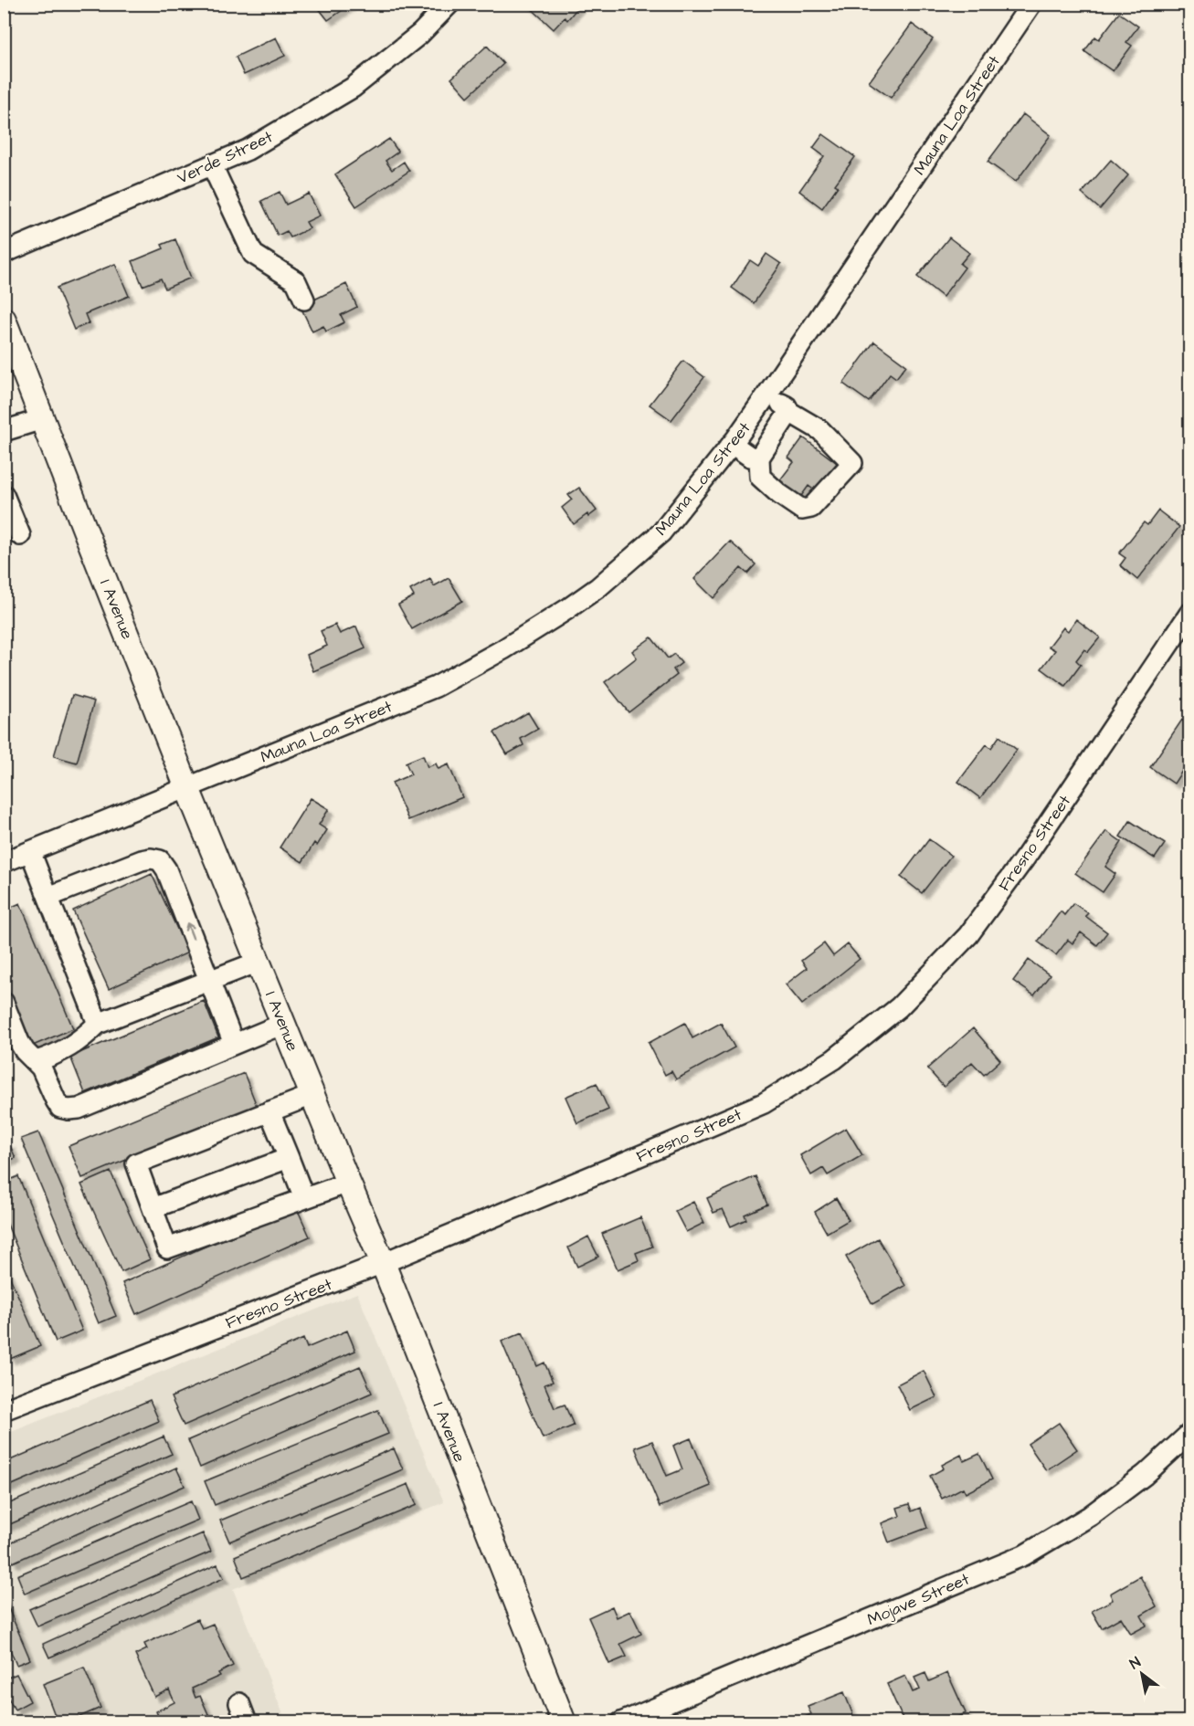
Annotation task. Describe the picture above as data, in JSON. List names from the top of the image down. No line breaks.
{"streets":{"main road":["I Avenue"],"street":["Mauna Loa Street","Verde Street","Fresno Street","Mojave Street"]},"crossings":[["Mauna Loa Street","I Avenue"],["I Avenue","Fresno Street"]],"north":"top left"}
